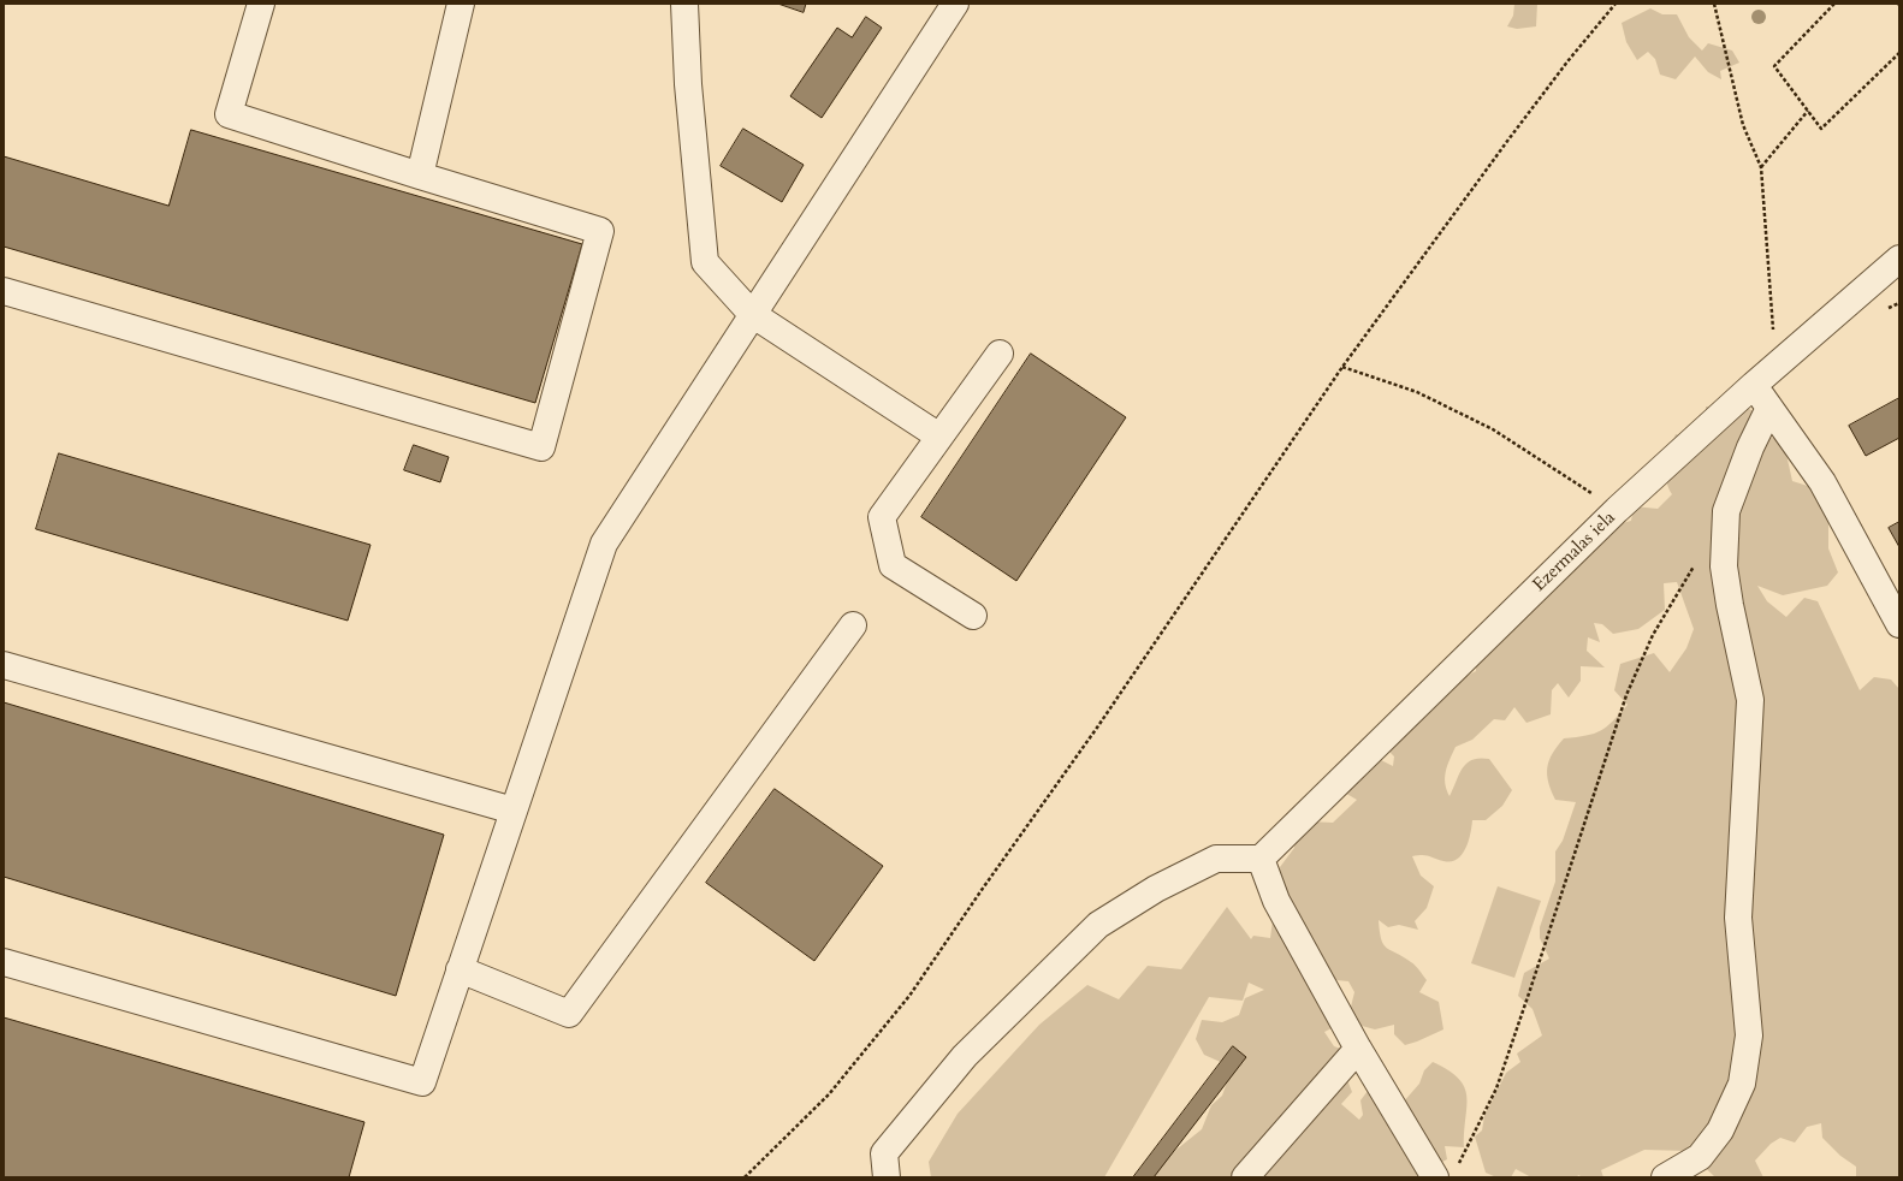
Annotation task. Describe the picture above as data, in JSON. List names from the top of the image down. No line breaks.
{"streets":{"street":["Ezermalas iela"]}}
